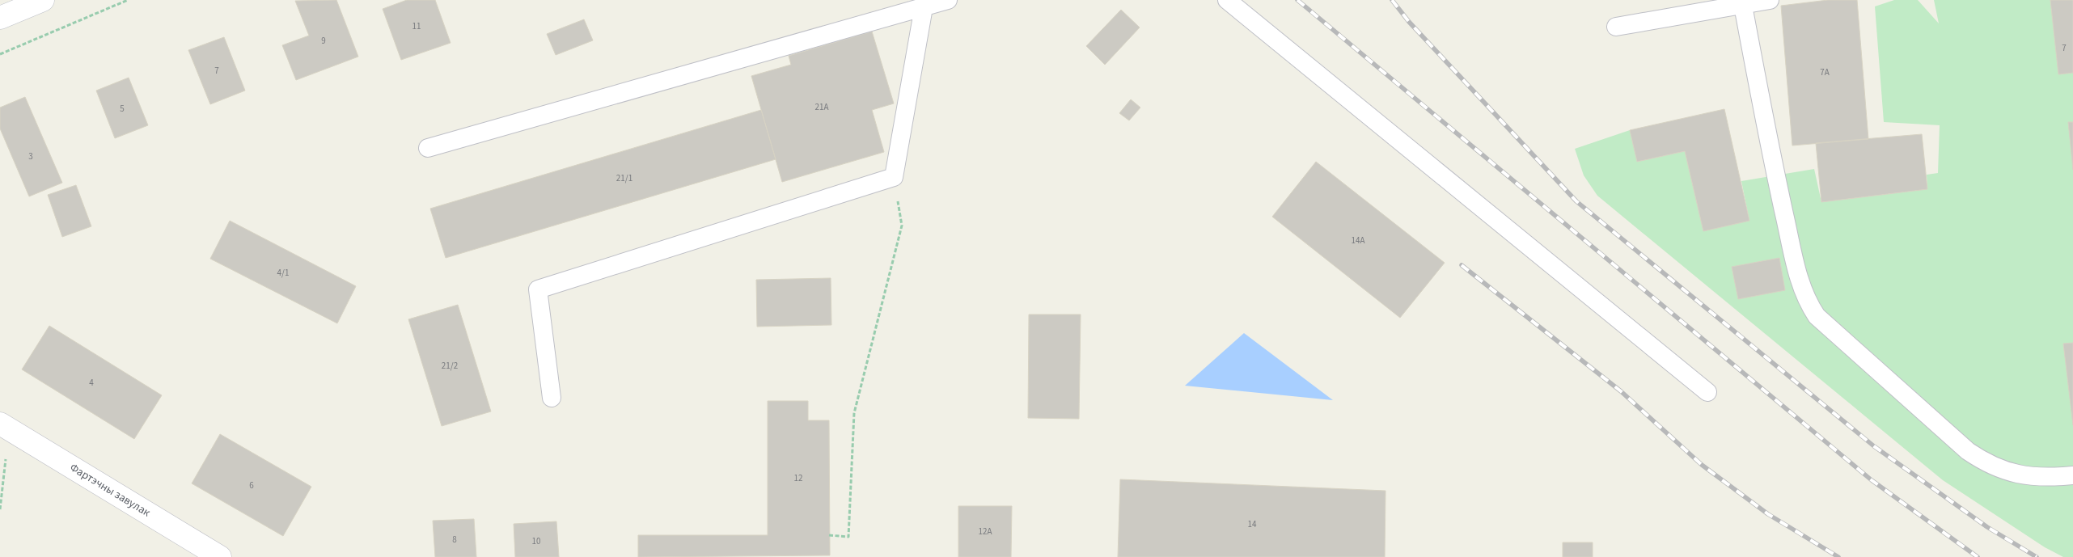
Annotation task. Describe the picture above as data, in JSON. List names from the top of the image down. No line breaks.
{"streets":{"street":["Фартэчны завулак"]},"house_numbers":["11","9","7","7","7А","21А","5","3","21/1","14А","4/1","21/2","4","12","6","14","12А","8","10"]}
